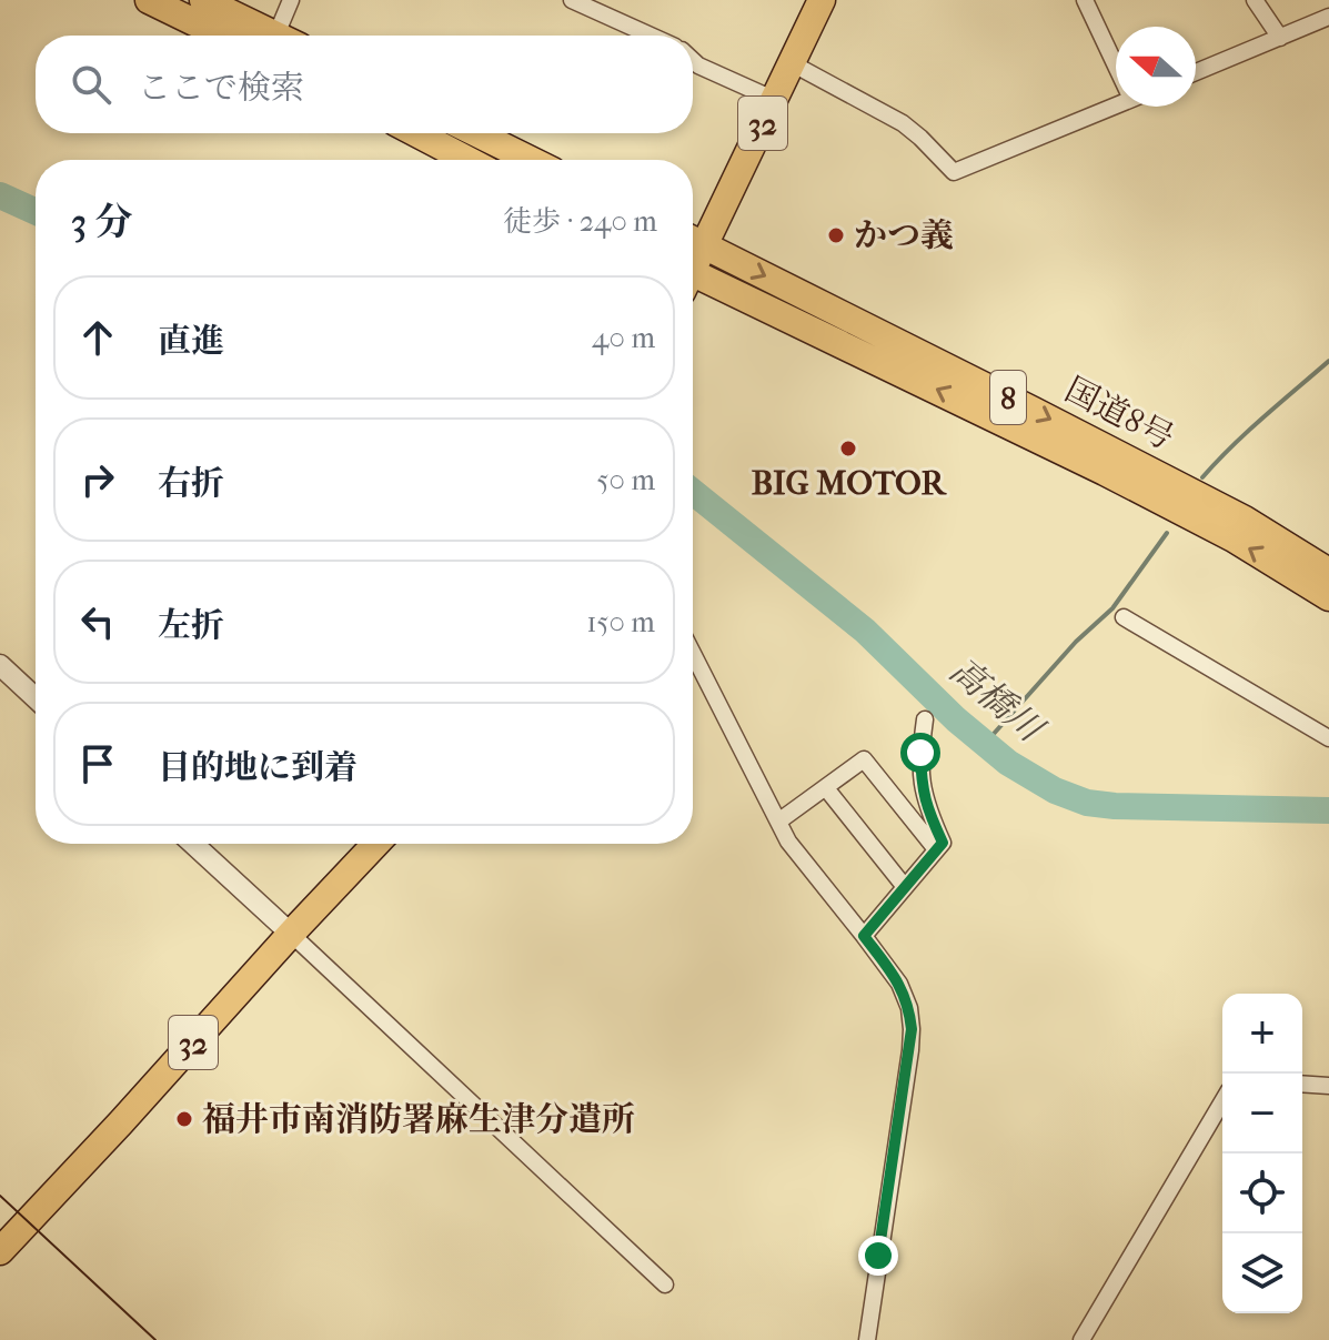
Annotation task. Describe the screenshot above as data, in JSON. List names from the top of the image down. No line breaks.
{"streets":{"main road":["32","8","国道8号"]},"crossings":[["32","国道8号"]],"water":["高橋川"],"places":["かつ義","BIG MOTOR","福井市南消防署麻生津分遣所"],"north":"left","page":{"search":"ここで検索","heading":["3 分","徒歩 · 240 m"],"list":[["直進","40 m"],["右折","50 m"],["左折","150 m"],"目的地に到着"],"map_buttons":["+","−"]}}
